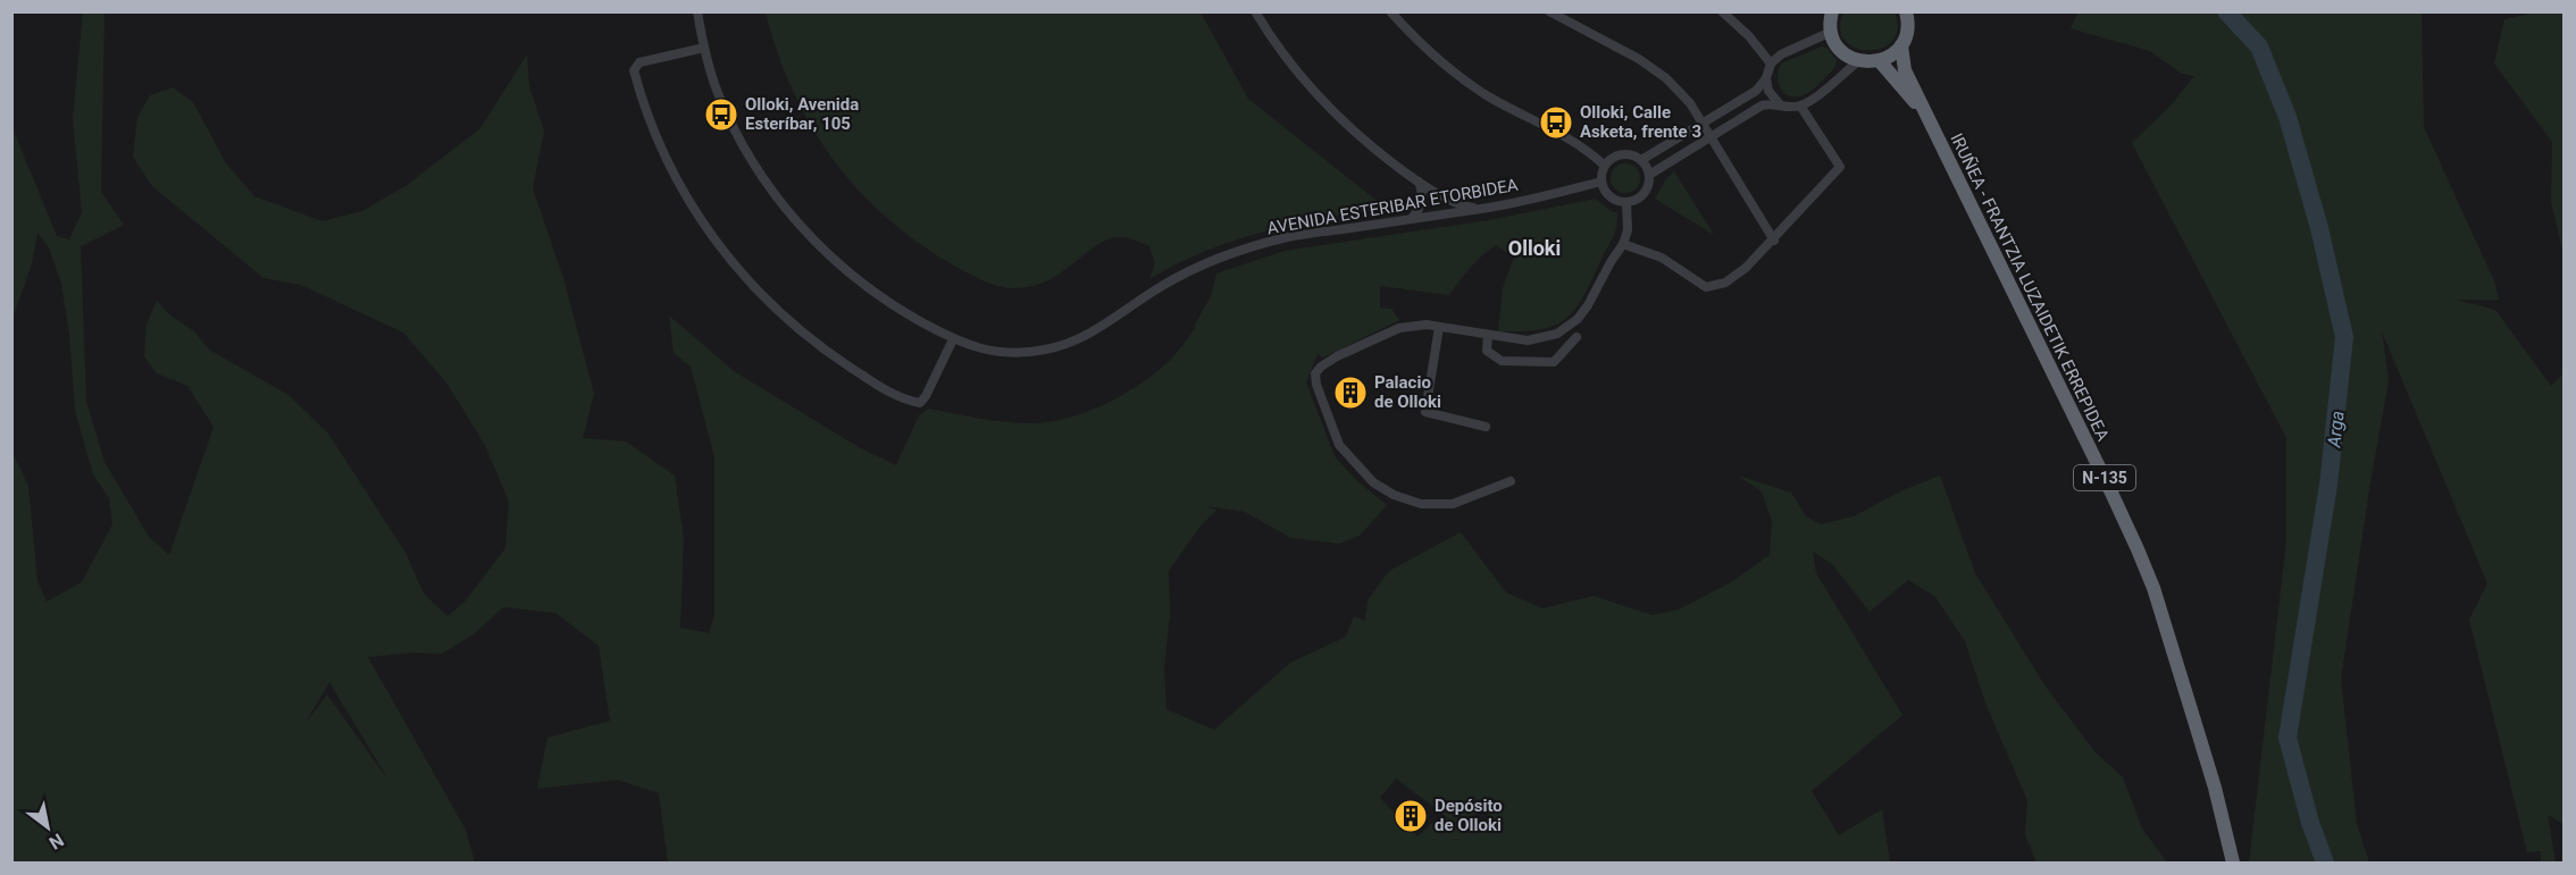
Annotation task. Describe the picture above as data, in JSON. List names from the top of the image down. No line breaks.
{"streets":{"highway":["IRUÑEA - FRANTZIA LUZAIDETIK ERREPIDEA","N-135"],"street":["AVENIDA ESTERIBAR ETORBIDEA"]},"crossings":[["IRUÑEA - FRANTZIA LUZAIDETIK ERREPIDEA","N-135"]],"districts":["Olloki"],"water":["Arga"],"places":{"bus stop":["Olloki, Avenida Esteríbar, 105","Olloki, Calle Asketa, frente 3"],"building":["Palacio de Olloki","Depósito de Olloki"]},"north":"bottom right"}
